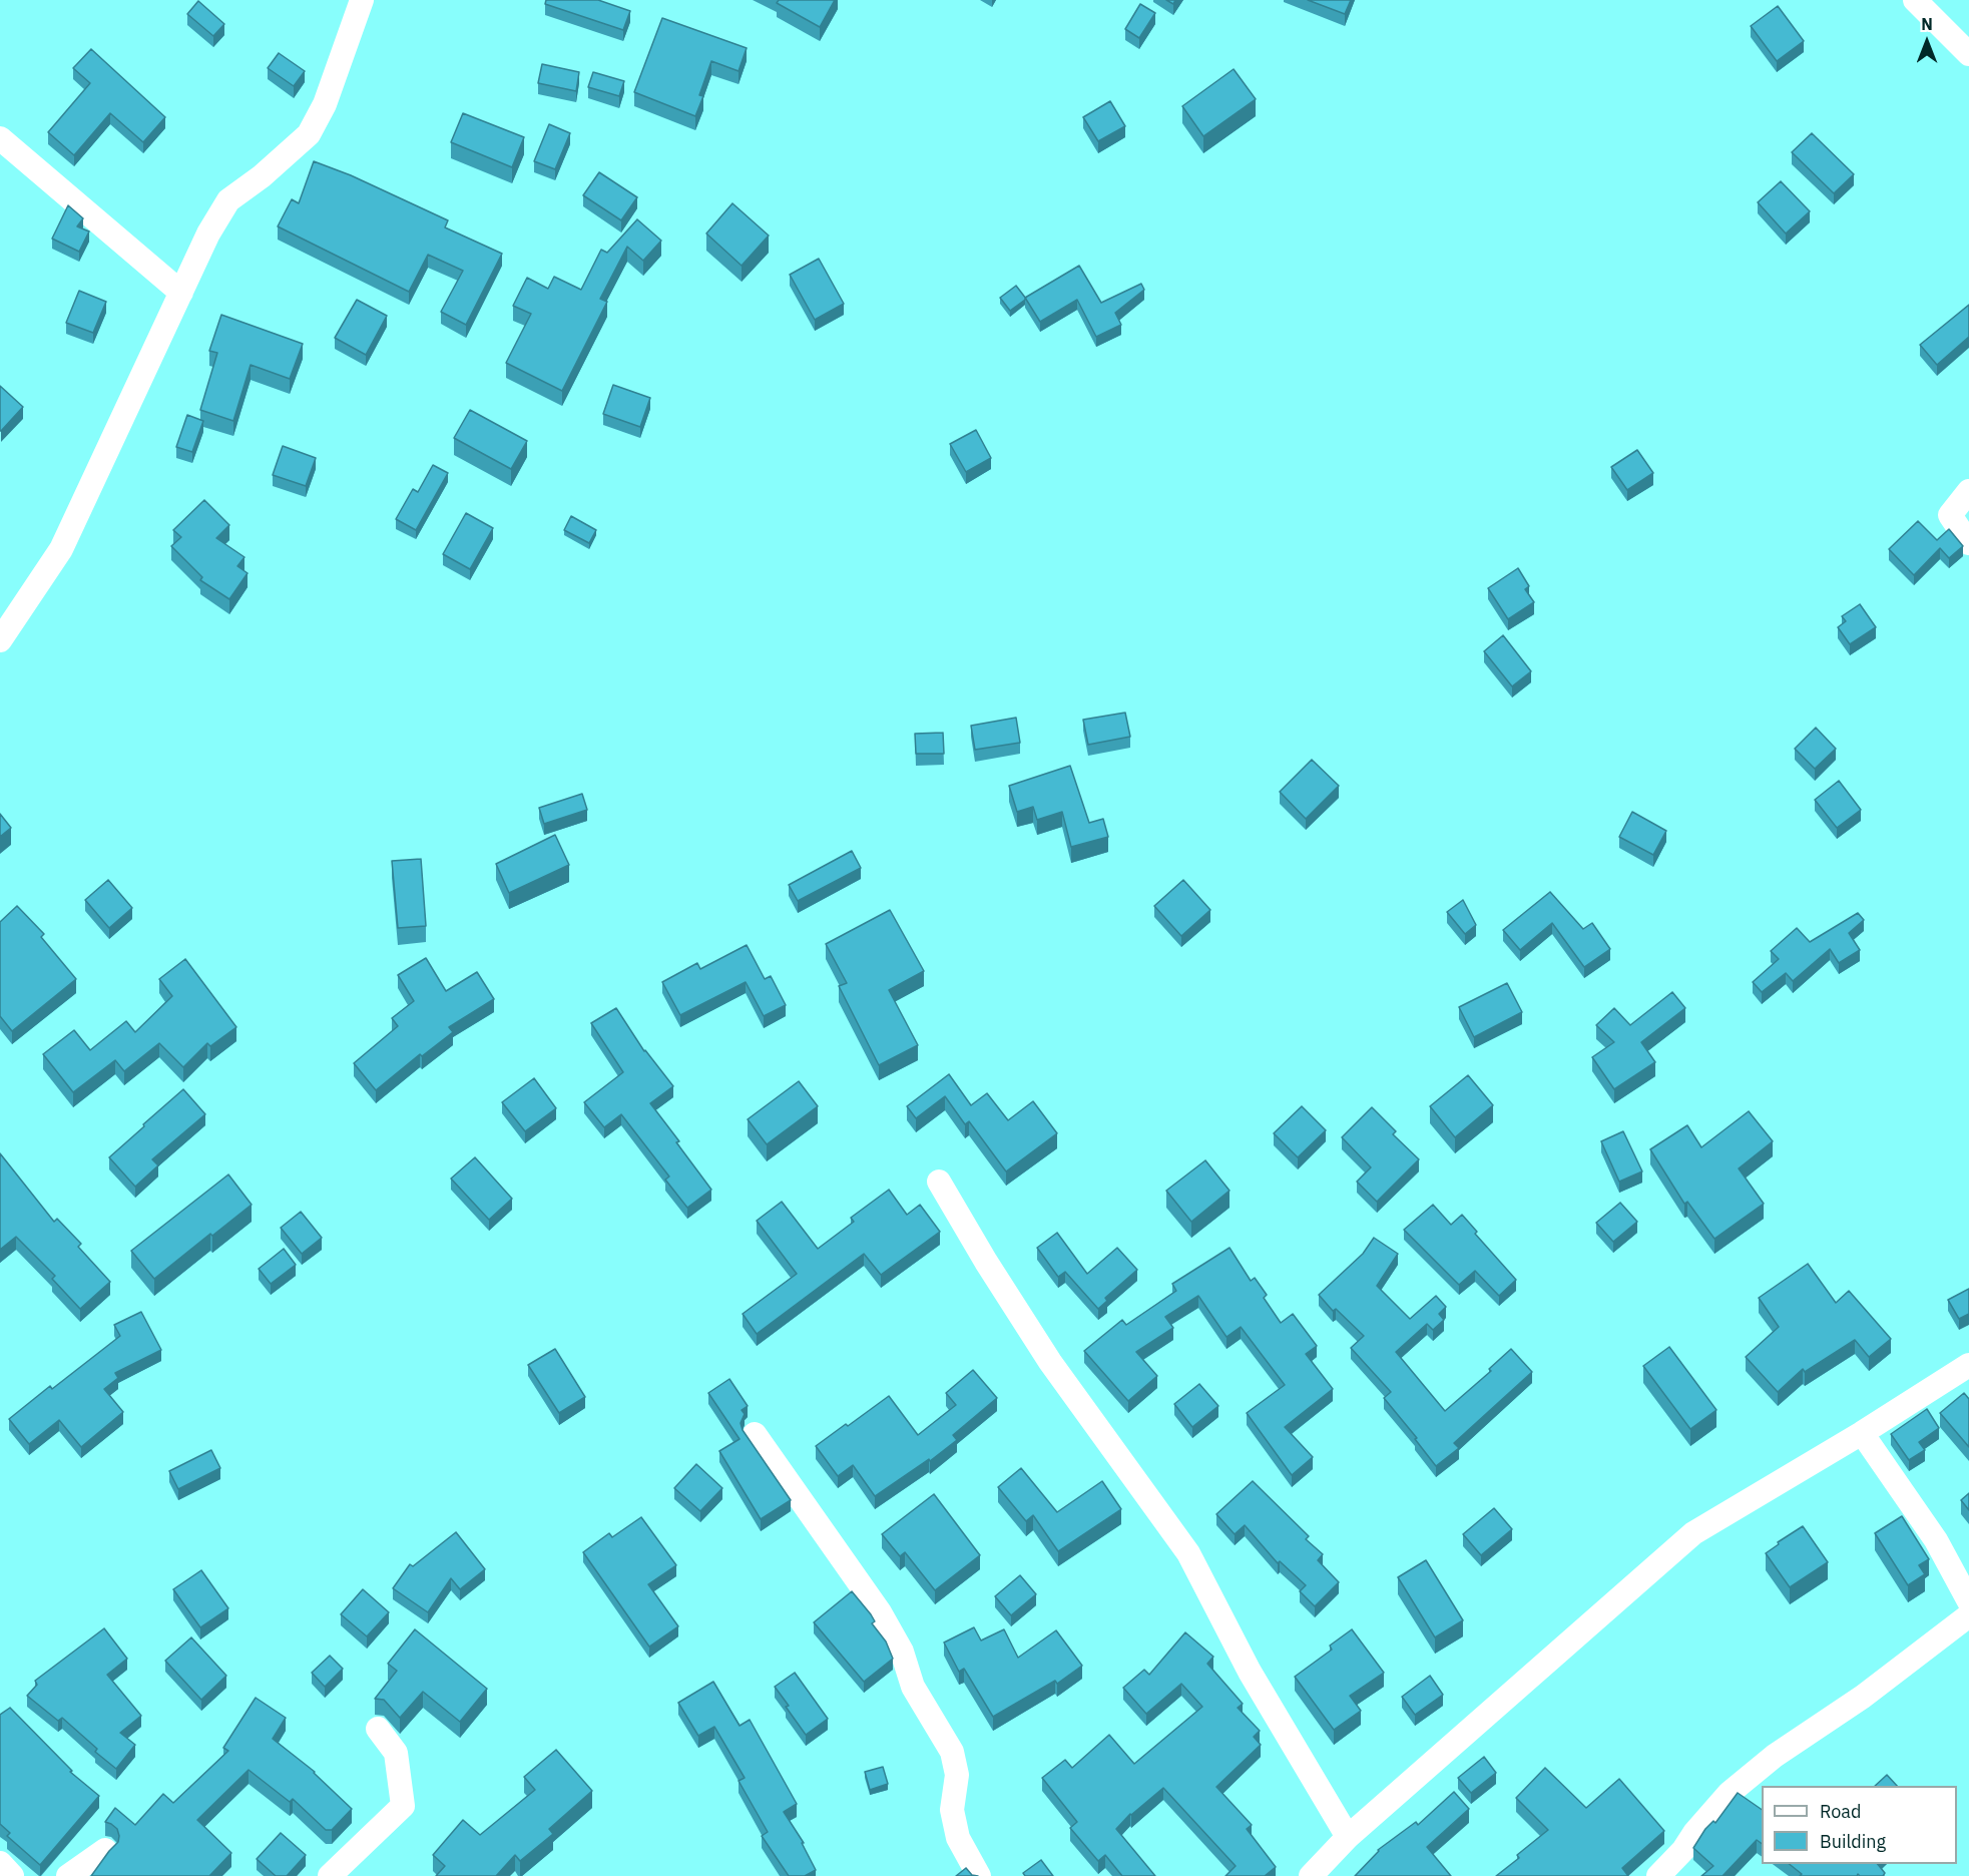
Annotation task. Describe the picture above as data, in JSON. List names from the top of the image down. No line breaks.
{"legend":["Road","Building"],"north":"top"}
